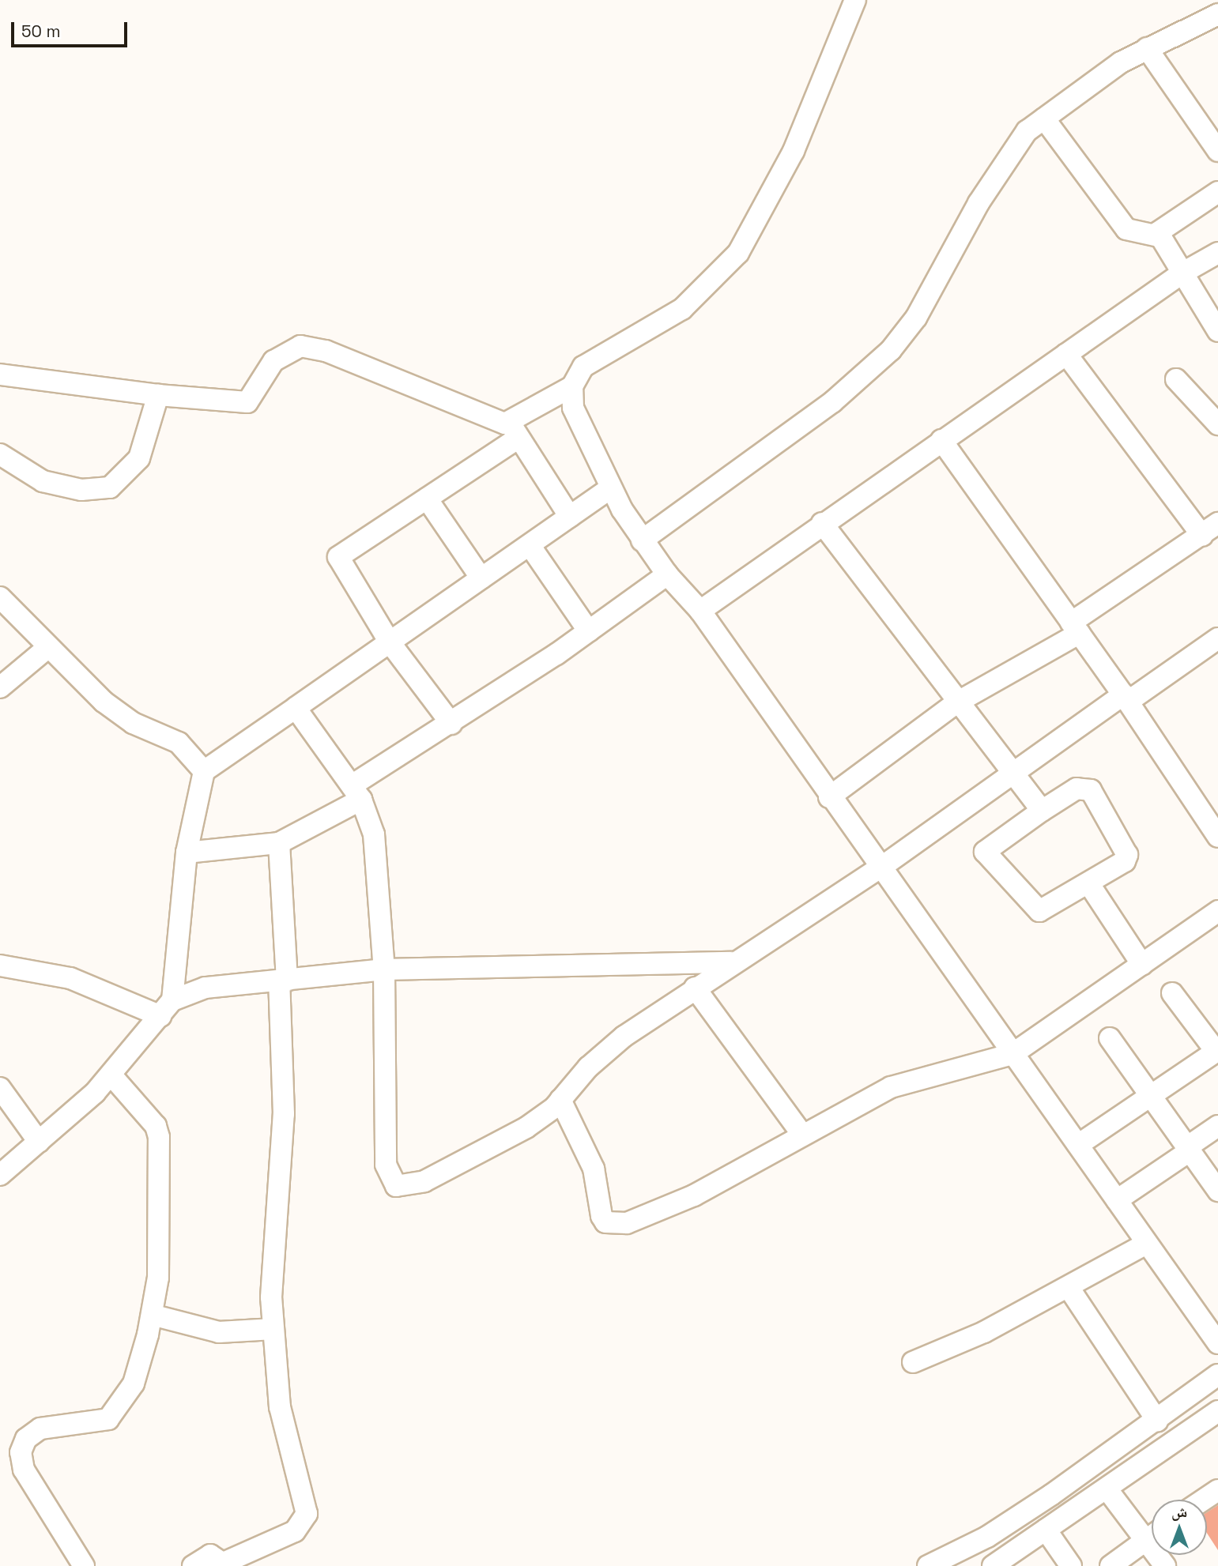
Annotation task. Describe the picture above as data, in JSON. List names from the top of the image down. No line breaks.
{"scale_bar":"50 m","north":"top"}
